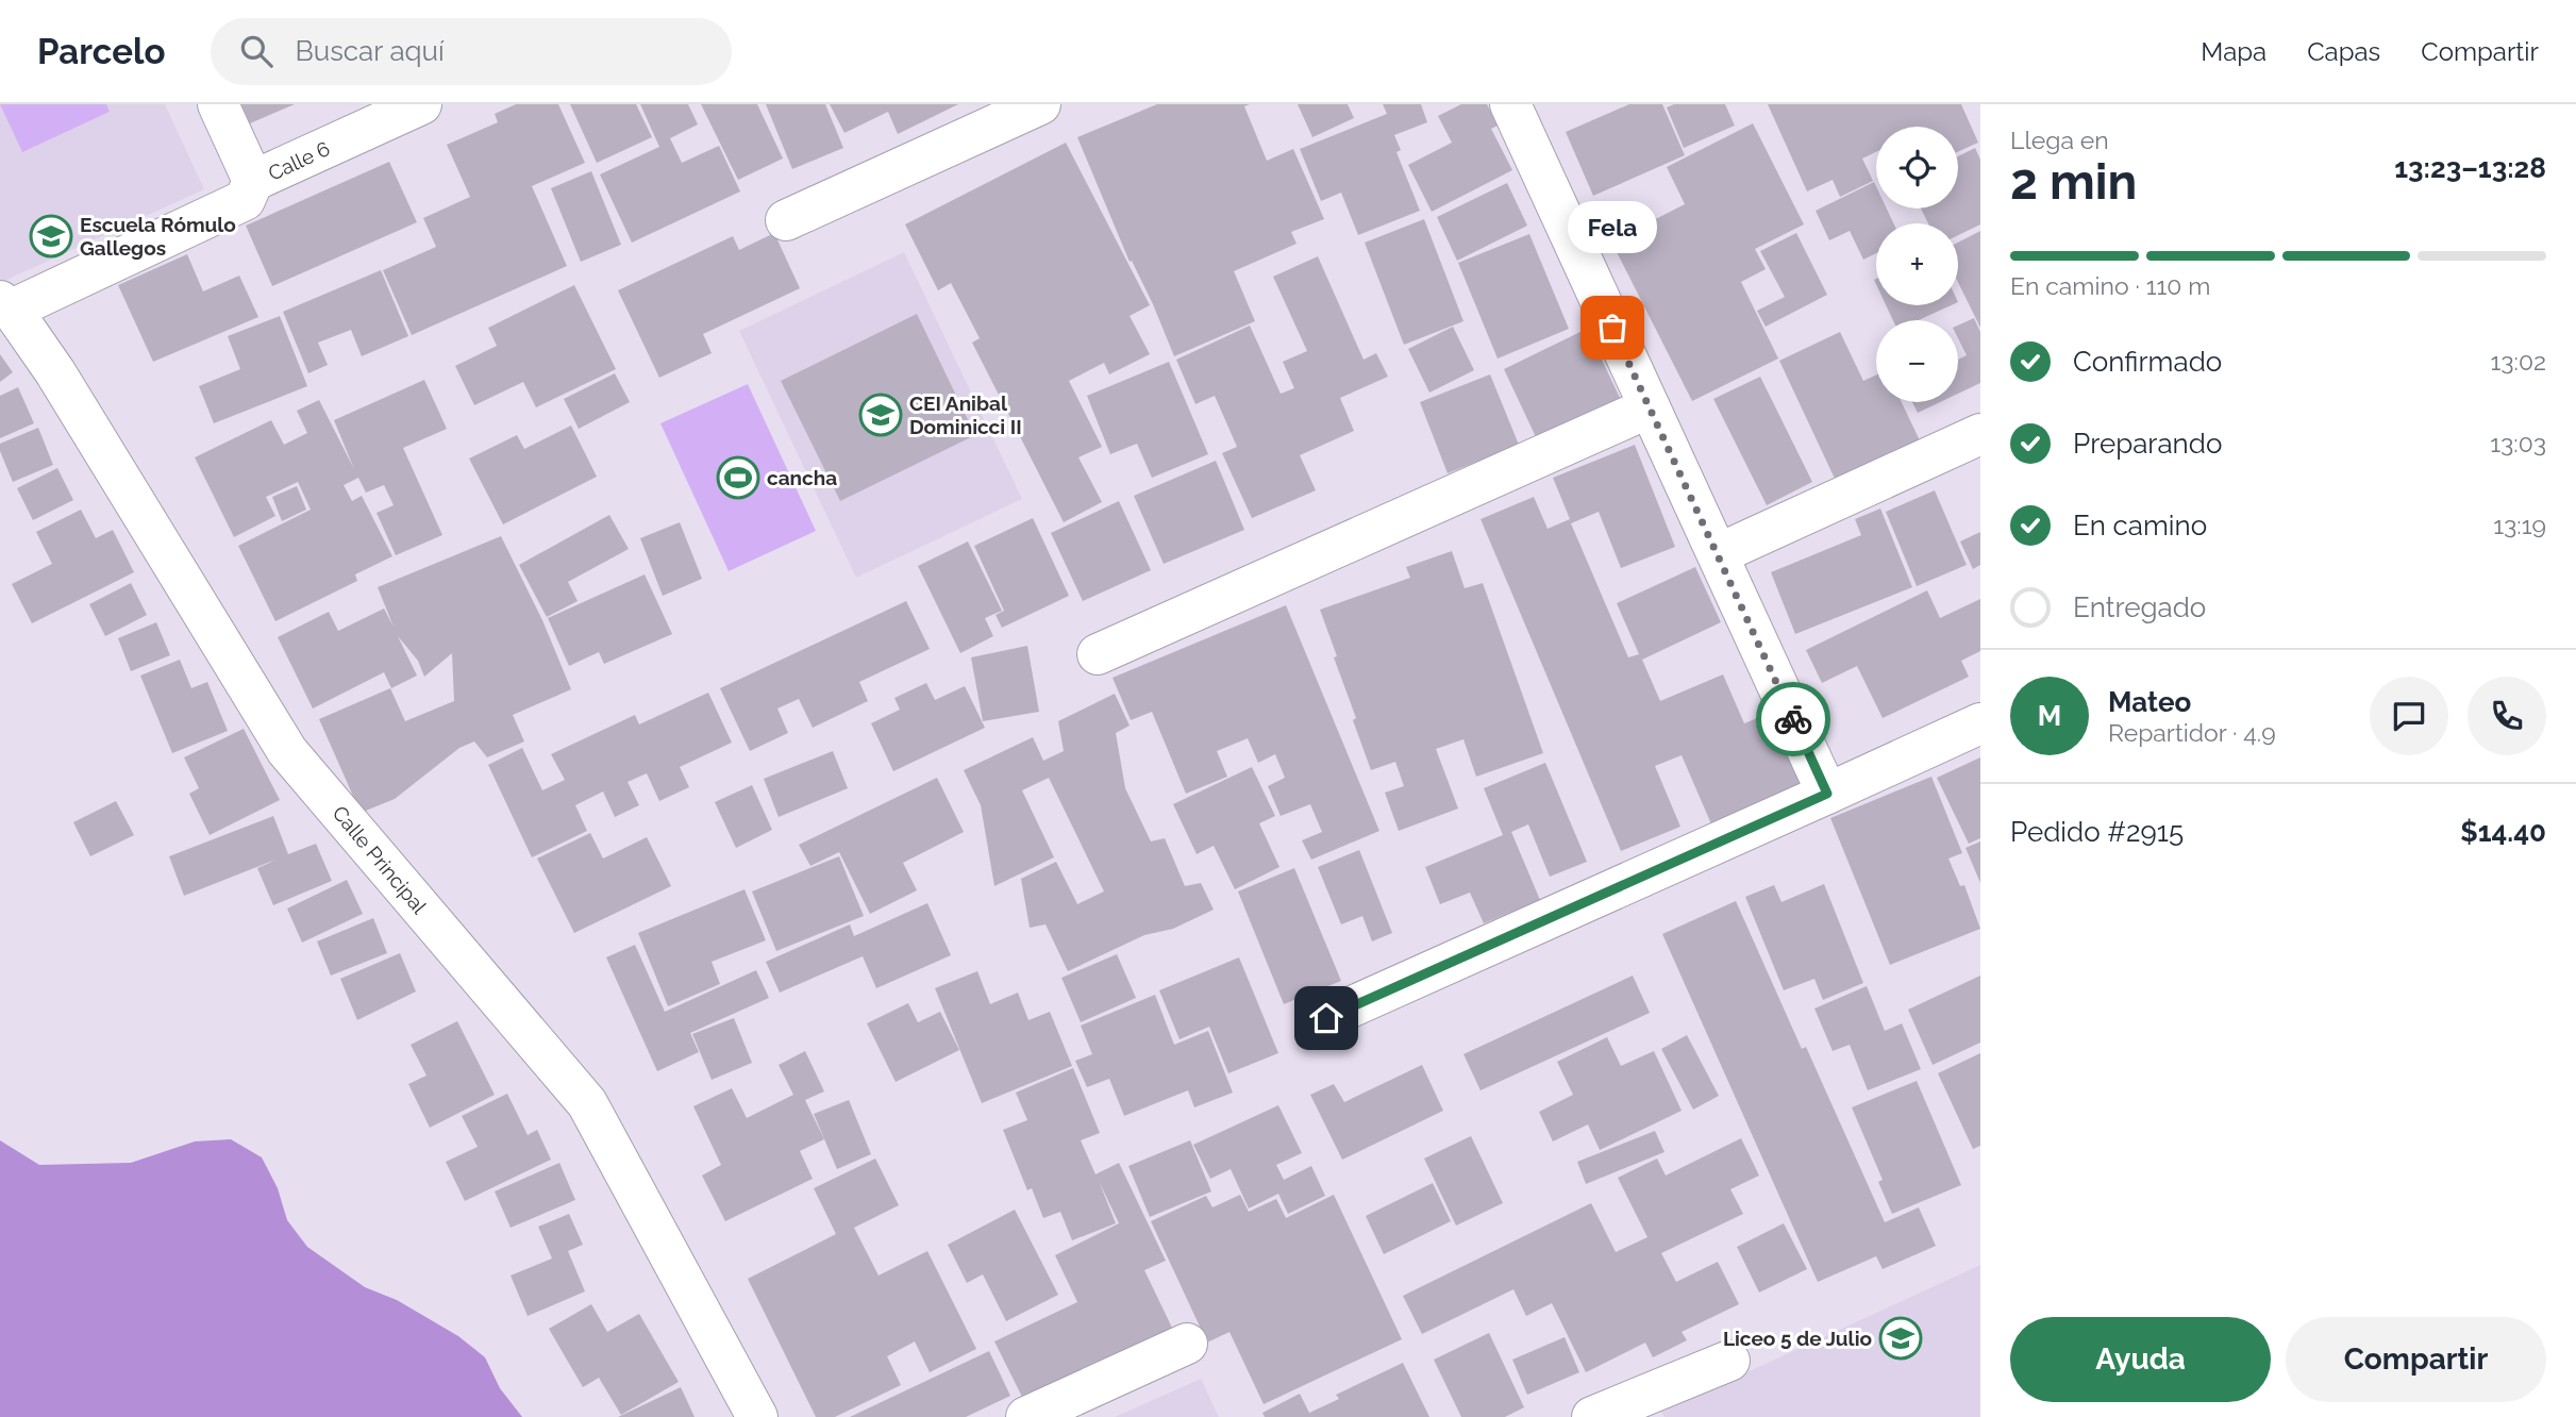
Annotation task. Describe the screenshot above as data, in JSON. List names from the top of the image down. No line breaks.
{"streets":{"street":["Calle 6","Calle Principal"]},"places":{"school or university":["Escuela Rómulo Gallegos","CEI Anibal Dominicci II","Liceo 5 de Julio"],"other":["Fela"],"sports":["cancha"]},"page":{"header":"Parcelo","search":"Buscar aquí","nav":["Mapa","Capas","Compartir"],"heading":["2 min","Llega en","13:23–13:28"],"panel":["Mateo","Repartidor · 4.9","Pedido #2915","$14.40"],"map_buttons":["+","−"],"bubble":"Fela","bar":"En camino · 110 m","list":[["Confirmado","13:02"],["Preparando","13:03"],["En camino","13:19"],"Entregado"],"round":"M","buttons":["Ayuda","Compartir"]}}
